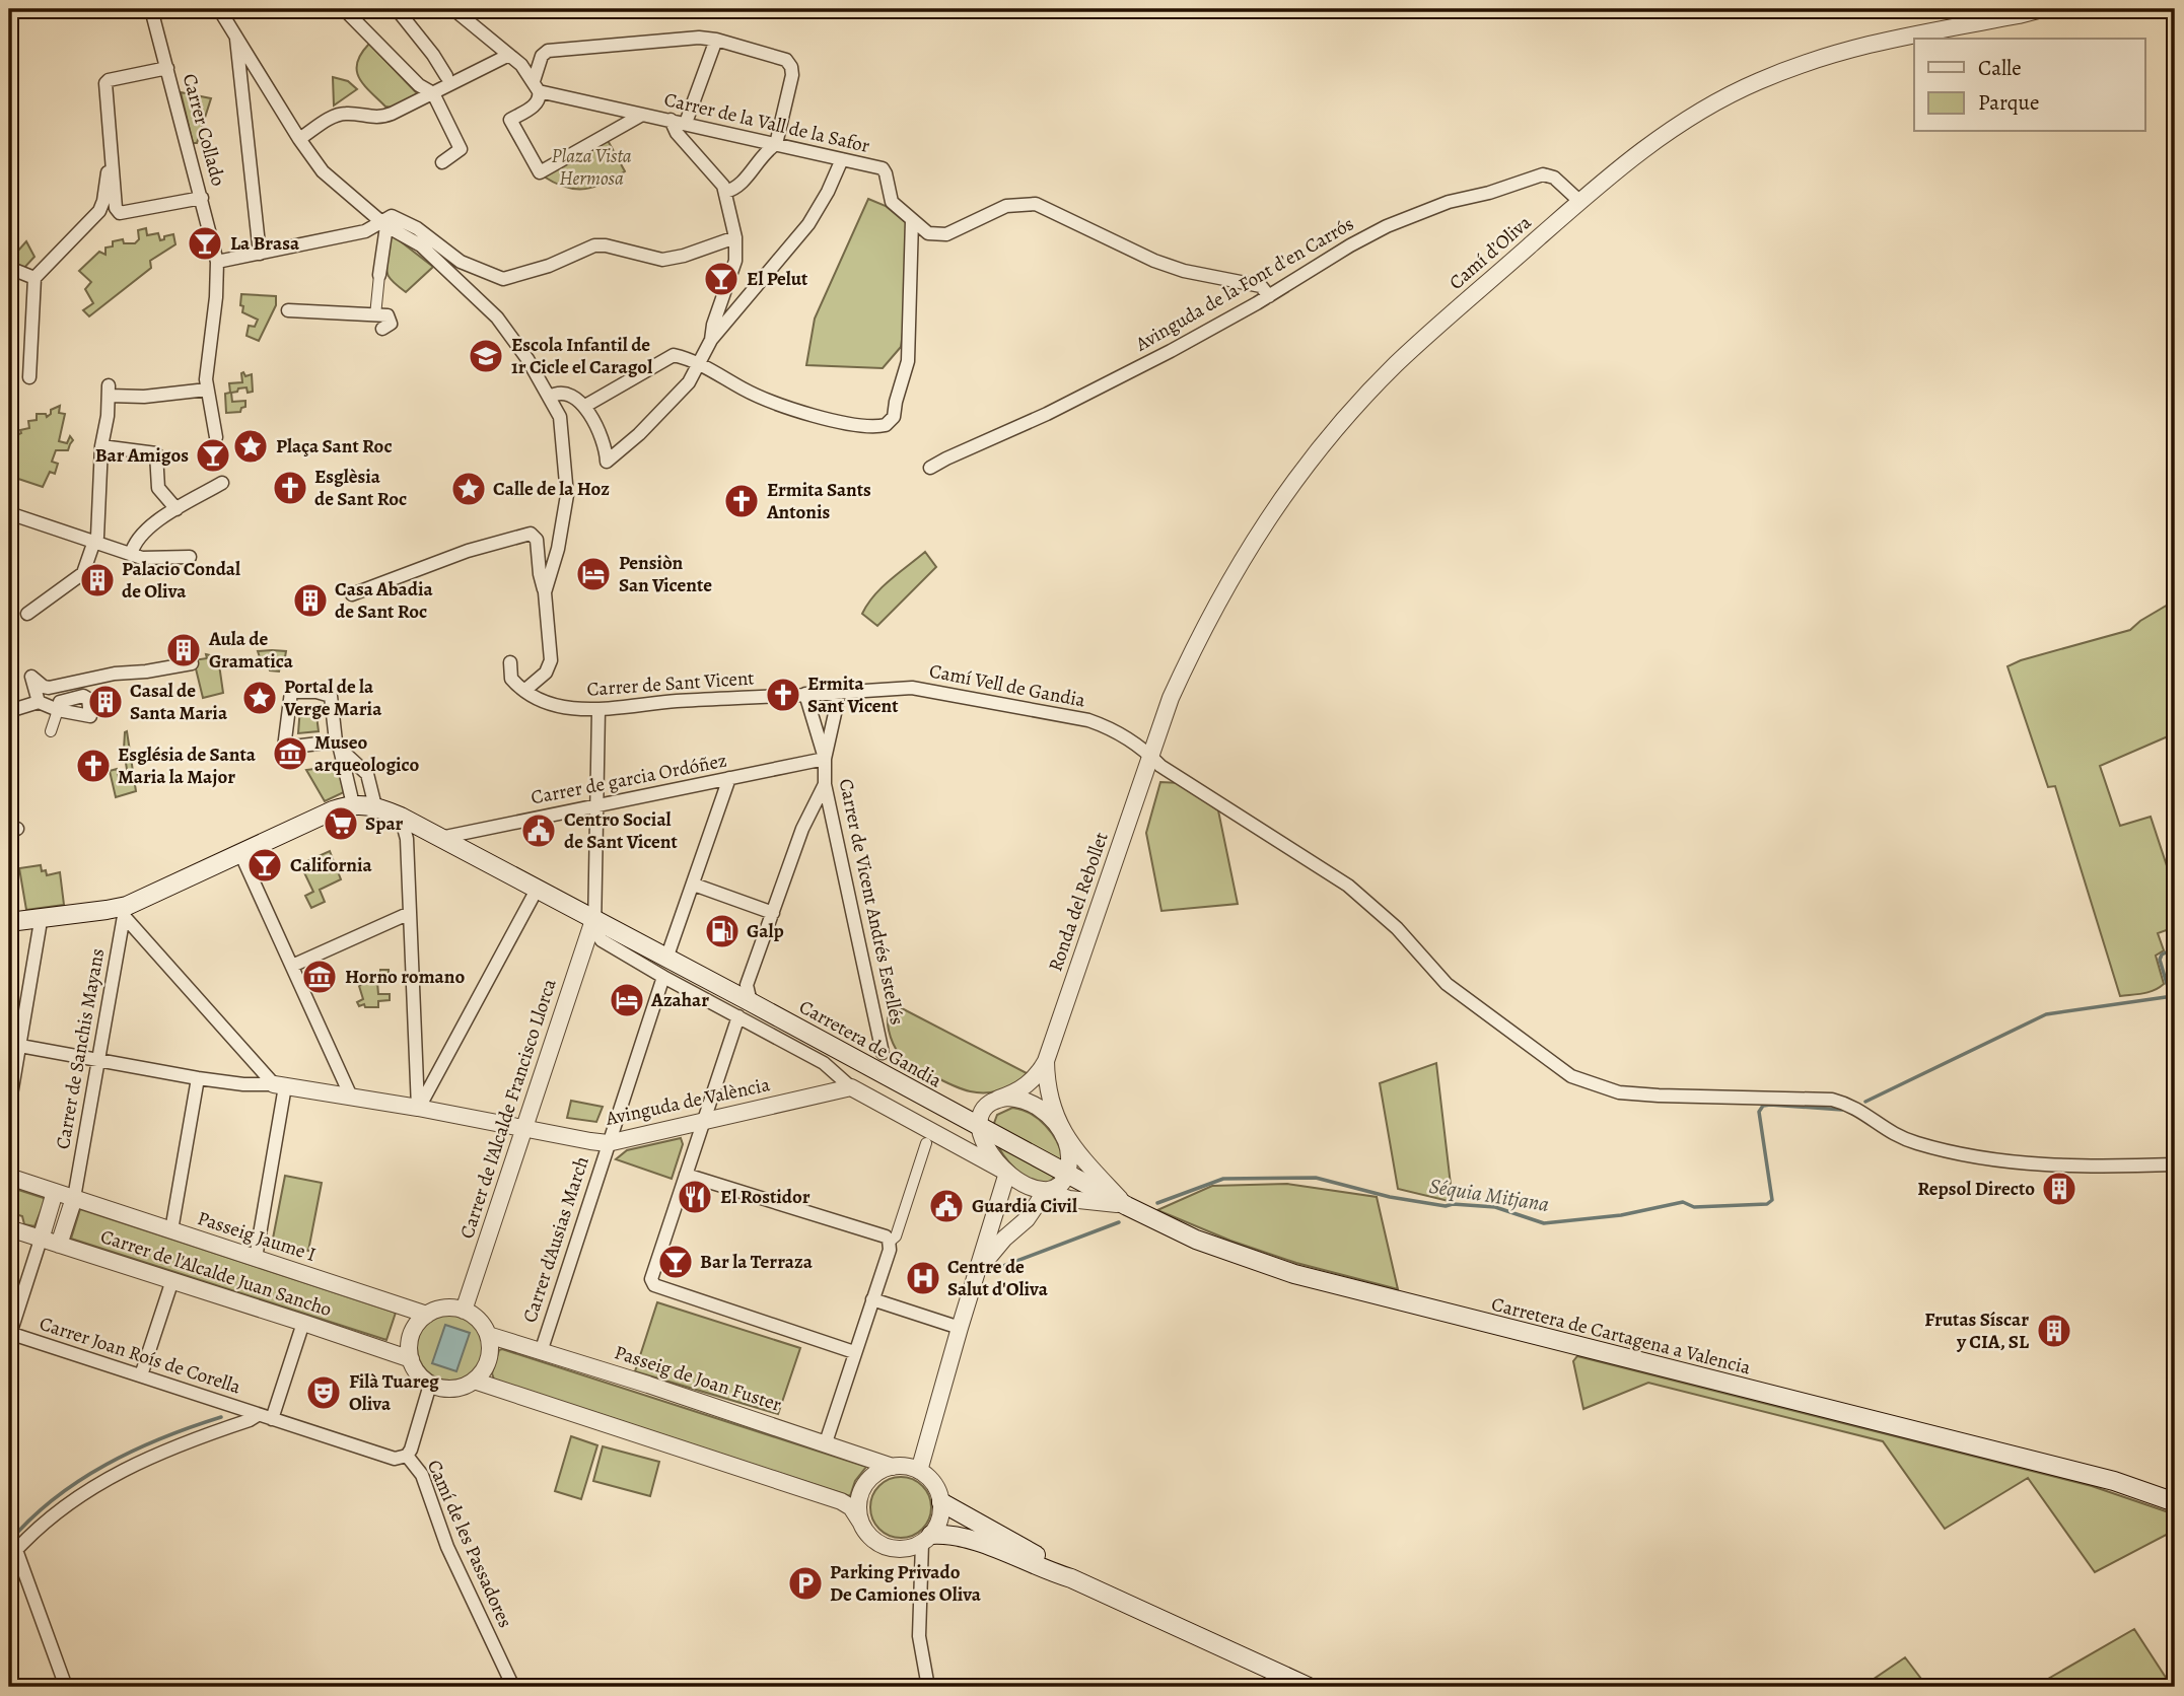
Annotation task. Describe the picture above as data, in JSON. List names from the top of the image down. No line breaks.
{"streets":{"main road":["Carretera de Gandia","Carretera de Cartagena a Valencia"],"street":["Carrer de la Vall de la Safor","Carrer Collado","Camí d’Oliva","Avinguda de la Font d'en Carrós","Carrer de Sant Vicent","Camí Vell de Gandia","Carrer de garcia Ordóñez","Carrer de Vicent Andrés Estellés","Ronda del Rebollet","Carrer de Sanchis Mayans","Avinguda de València","Carrer de l'Alcalde Francisco Llorca","Passeig Jaume I","Carrer d'Ausias March","Carrer de l'Alcalde Juan Sancho","Carrer Joan Roís de Corella","Passeig de Joan Fuster","Camí de les Passadores"]},"crossings":[["Carrer de la Vall de la Safor","Avinguda de la Font d'en Carrós"],["Camí d’Oliva","Avinguda de la Font d'en Carrós"],["Camí d’Oliva","Camí Vell de Gandia"],["Camí d’Oliva","Ronda del Rebollet"],["Carrer de Sant Vicent","Camí Vell de Gandia"],["Carrer de Sant Vicent","Carrer de Vicent Andrés Estellés"],["Camí Vell de Gandia","Carrer de Vicent Andrés Estellés"],["Camí Vell de Gandia","Ronda del Rebollet"],["Carrer de garcia Ordóñez","Carrer de Vicent Andrés Estellés"],["Carrer de garcia Ordóñez","Carretera de Gandia"],["Ronda del Rebollet","Carretera de Gandia"],["Carretera de Gandia","Avinguda de València"],["Carretera de Gandia","Carrer de l'Alcalde Francisco Llorca"],["Carretera de Gandia","Carrer d'Ausias March"],["Carretera de Gandia","Carretera de Cartagena a Valencia"],["Carrer de Sanchis Mayans","Passeig Jaume I"],["Avinguda de València","Carrer de l'Alcalde Francisco Llorca"],["Avinguda de València","Carrer d'Ausias March"],["Carrer de l'Alcalde Francisco Llorca","Passeig Jaume I"],["Carrer de l'Alcalde Francisco Llorca","Carrer de l'Alcalde Juan Sancho"],["Carrer de l'Alcalde Francisco Llorca","Passeig de Joan Fuster"],["Passeig Jaume I","Carrer de l'Alcalde Juan Sancho"],["Passeig Jaume I","Passeig de Joan Fuster"],["Carrer d'Ausias March","Passeig de Joan Fuster"],["Carrer de l'Alcalde Juan Sancho","Passeig de Joan Fuster"],["Carrer Joan Roís de Corella","Camí de les Passadores"]],"water":["Séquia Mitjana"],"parks":["Plaza Vista Hermosa"],"places":{"bar":["La Brasa","El Pelut","Bar Amigos","California","Bar la Terraza"],"school or university":["Escola Infantil de 1r Cicle el Caragol"],"place":["Plaça Sant Roc","Calle de la Hoz","Portal de la Verge Maria"],"church":["Esglèsia de Sant Roc","Ermita Sants Antonis","Ermita Sant Vicent","Església de Santa Maria la Major"],"hotel":["Pensiòn San Vicente","Azahar"],"building":["Palacio Condal de Oliva","Casa Abadia de Sant Roc","Aula de Gramatica","Casal de Santa Maria","Repsol Directo","Frutas Síscar y CIA, SL"],"museum":["Museo arqueologico","Horno romano"],"supermarket":["Spar"],"public building":["Centro Social de Sant Vicent","Guardia Civil"],"fuel station":["Galp"],"restaurant":["El Rostidor"],"hospital":["Centre de Salut d'Oliva"],"theatre":["Filà Tuareg Oliva"],"parking":["Parking Privado De Camiones Oliva"]},"legend":["Calle","Parque"]}
